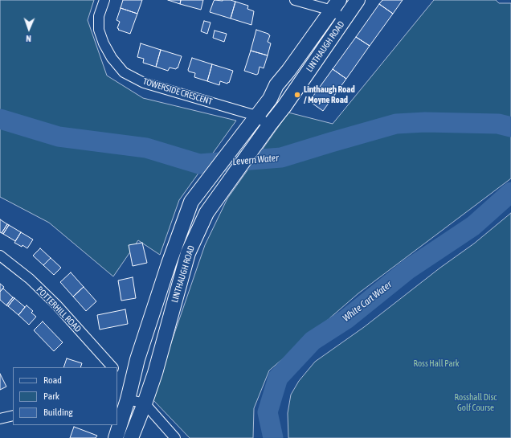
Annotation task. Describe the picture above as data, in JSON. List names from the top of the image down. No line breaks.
{"streets":{"street":["LINTHAUGH ROAD","TOWERSIDE CRESCENT","POTTERHILL ROAD"]},"crossings":[["LINTHAUGH ROAD","TOWERSIDE CRESCENT"]],"water":["Levern Water","White Cart Water"],"parks":["Ross Hall Park","Rosshall Disc Golf Course"],"places":["Linthaugh Road / Moyne Road"],"legend":["Road","Park","Building"],"north":"bottom"}
